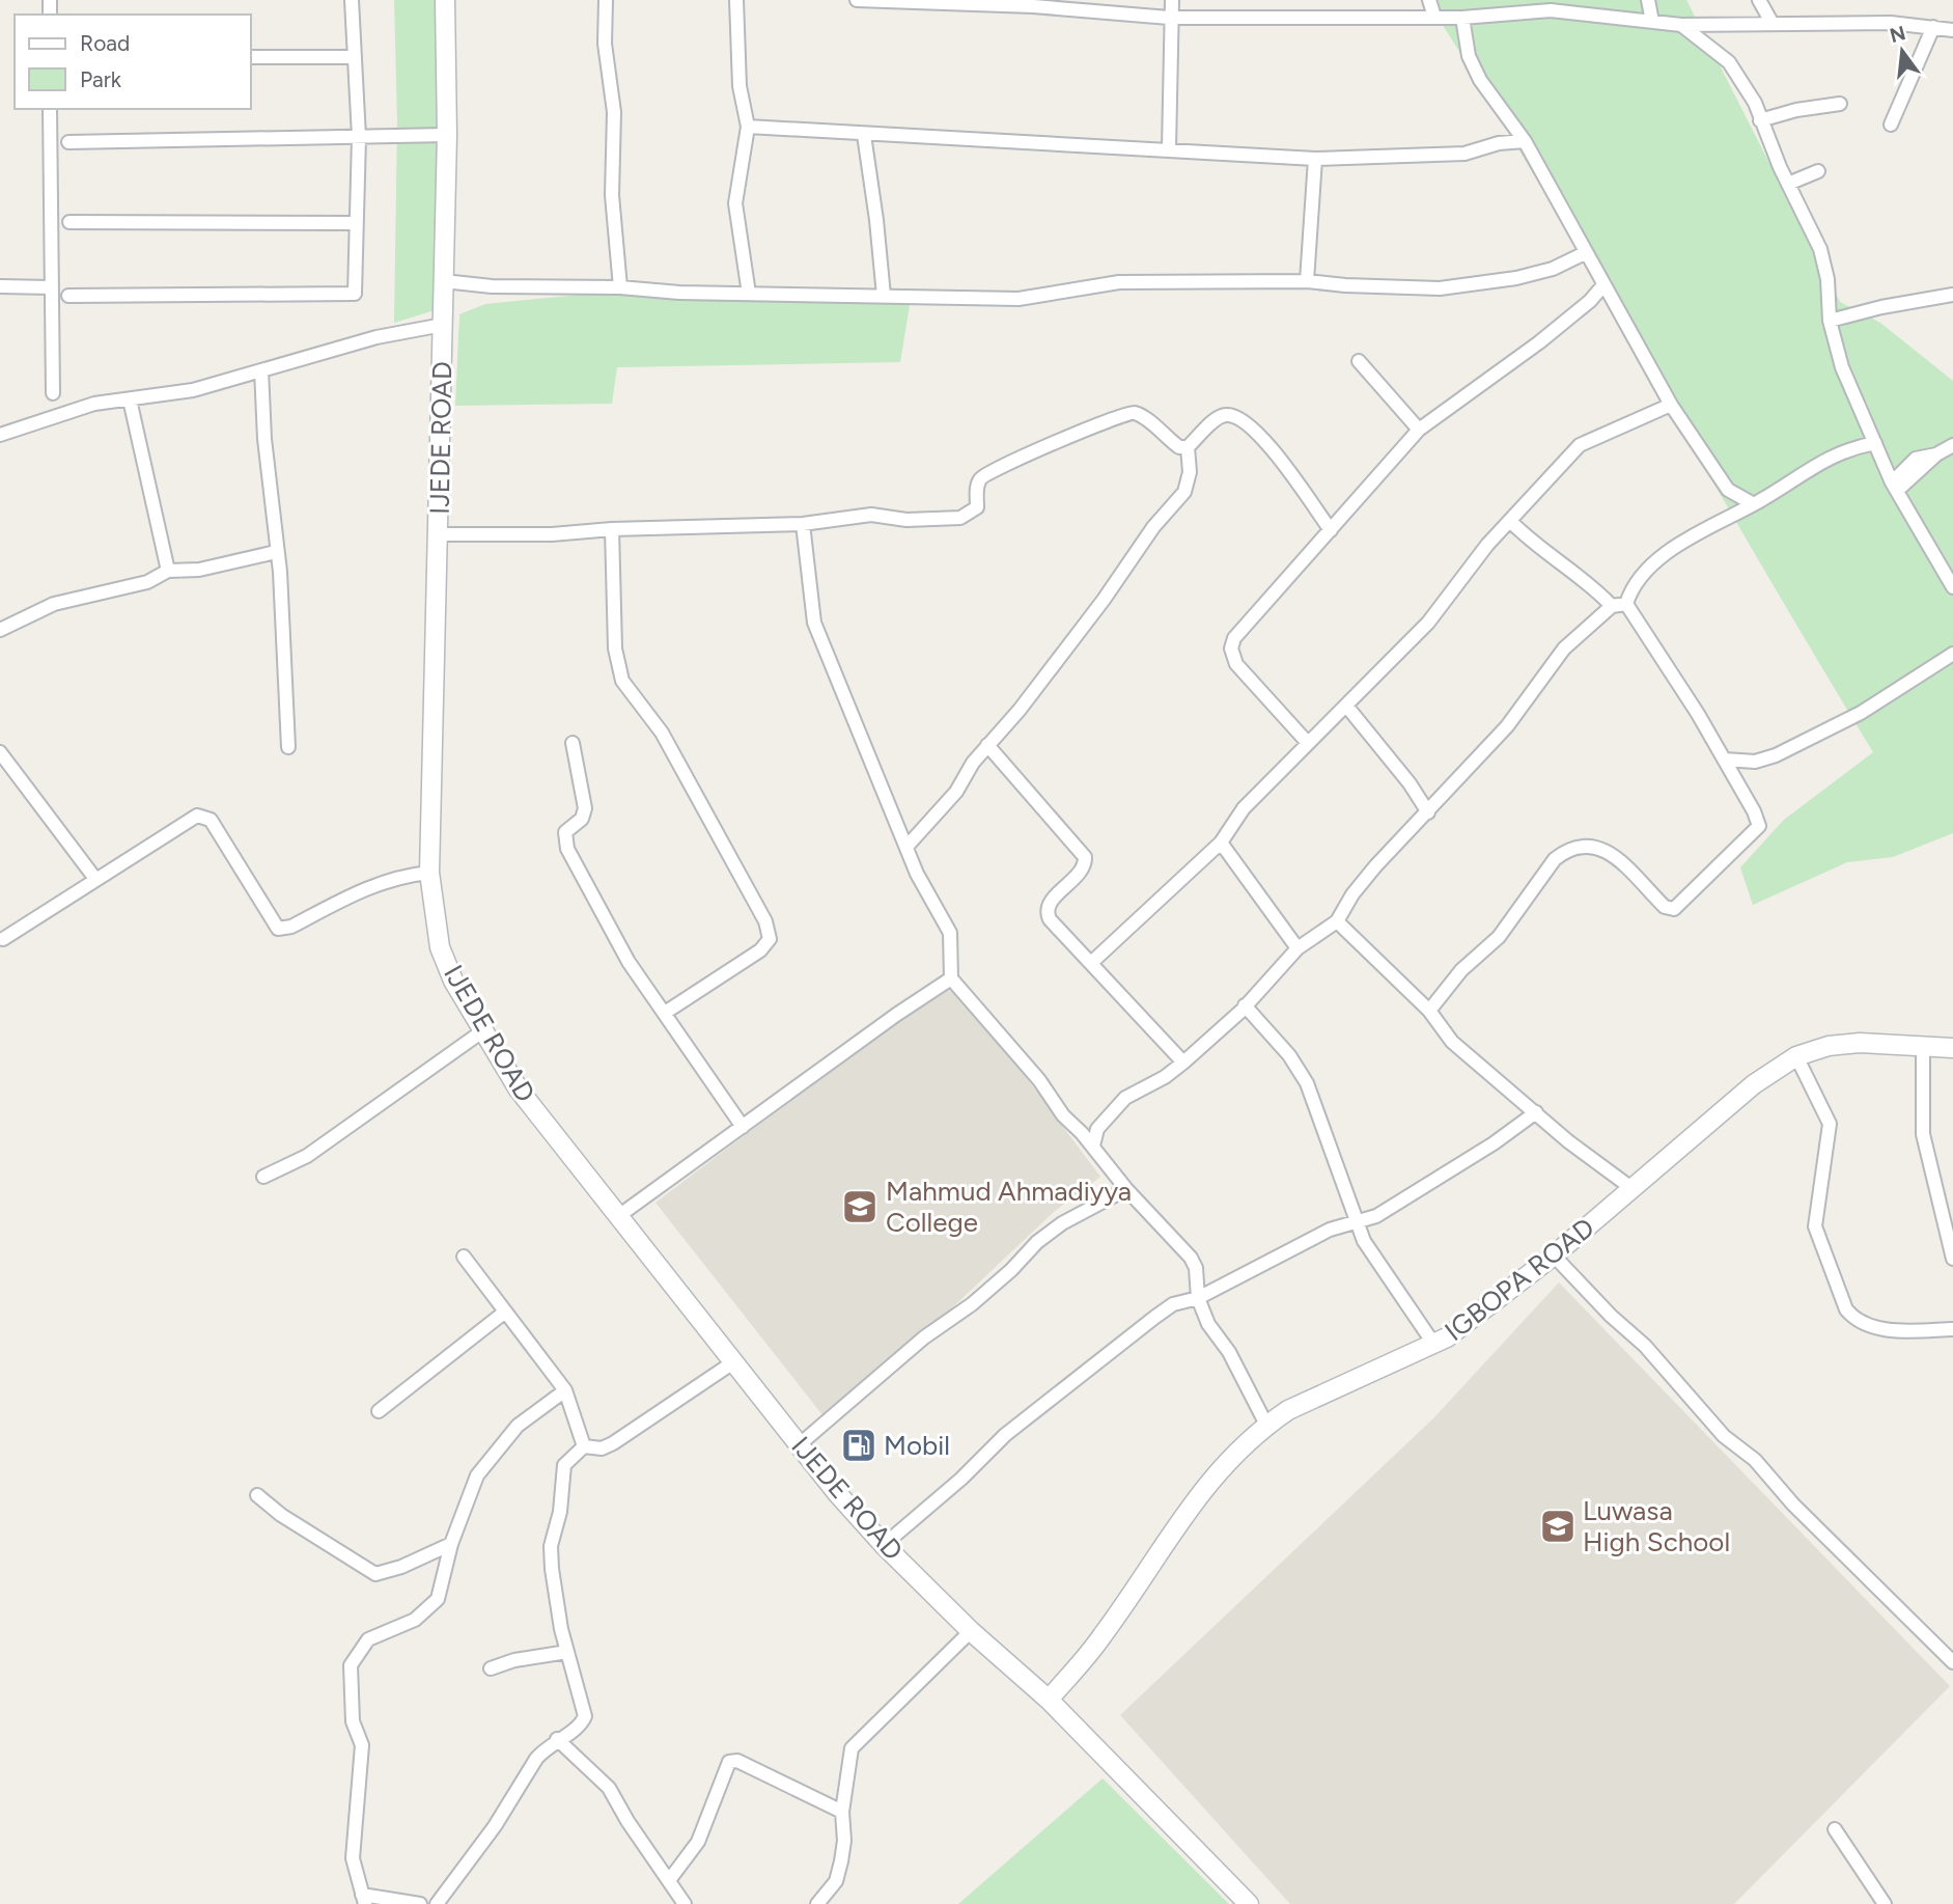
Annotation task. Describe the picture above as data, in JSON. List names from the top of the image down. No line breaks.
{"streets":{"main road":["IJEDE ROAD","IGBOPA ROAD"]},"crossings":[["IJEDE ROAD","IGBOPA ROAD"]],"places":{"school or university":["Mahmud Ahmadiyya College","Luwasa High School"],"fuel station":["Mobil"]},"legend":["Road","Park"],"north":"top"}
